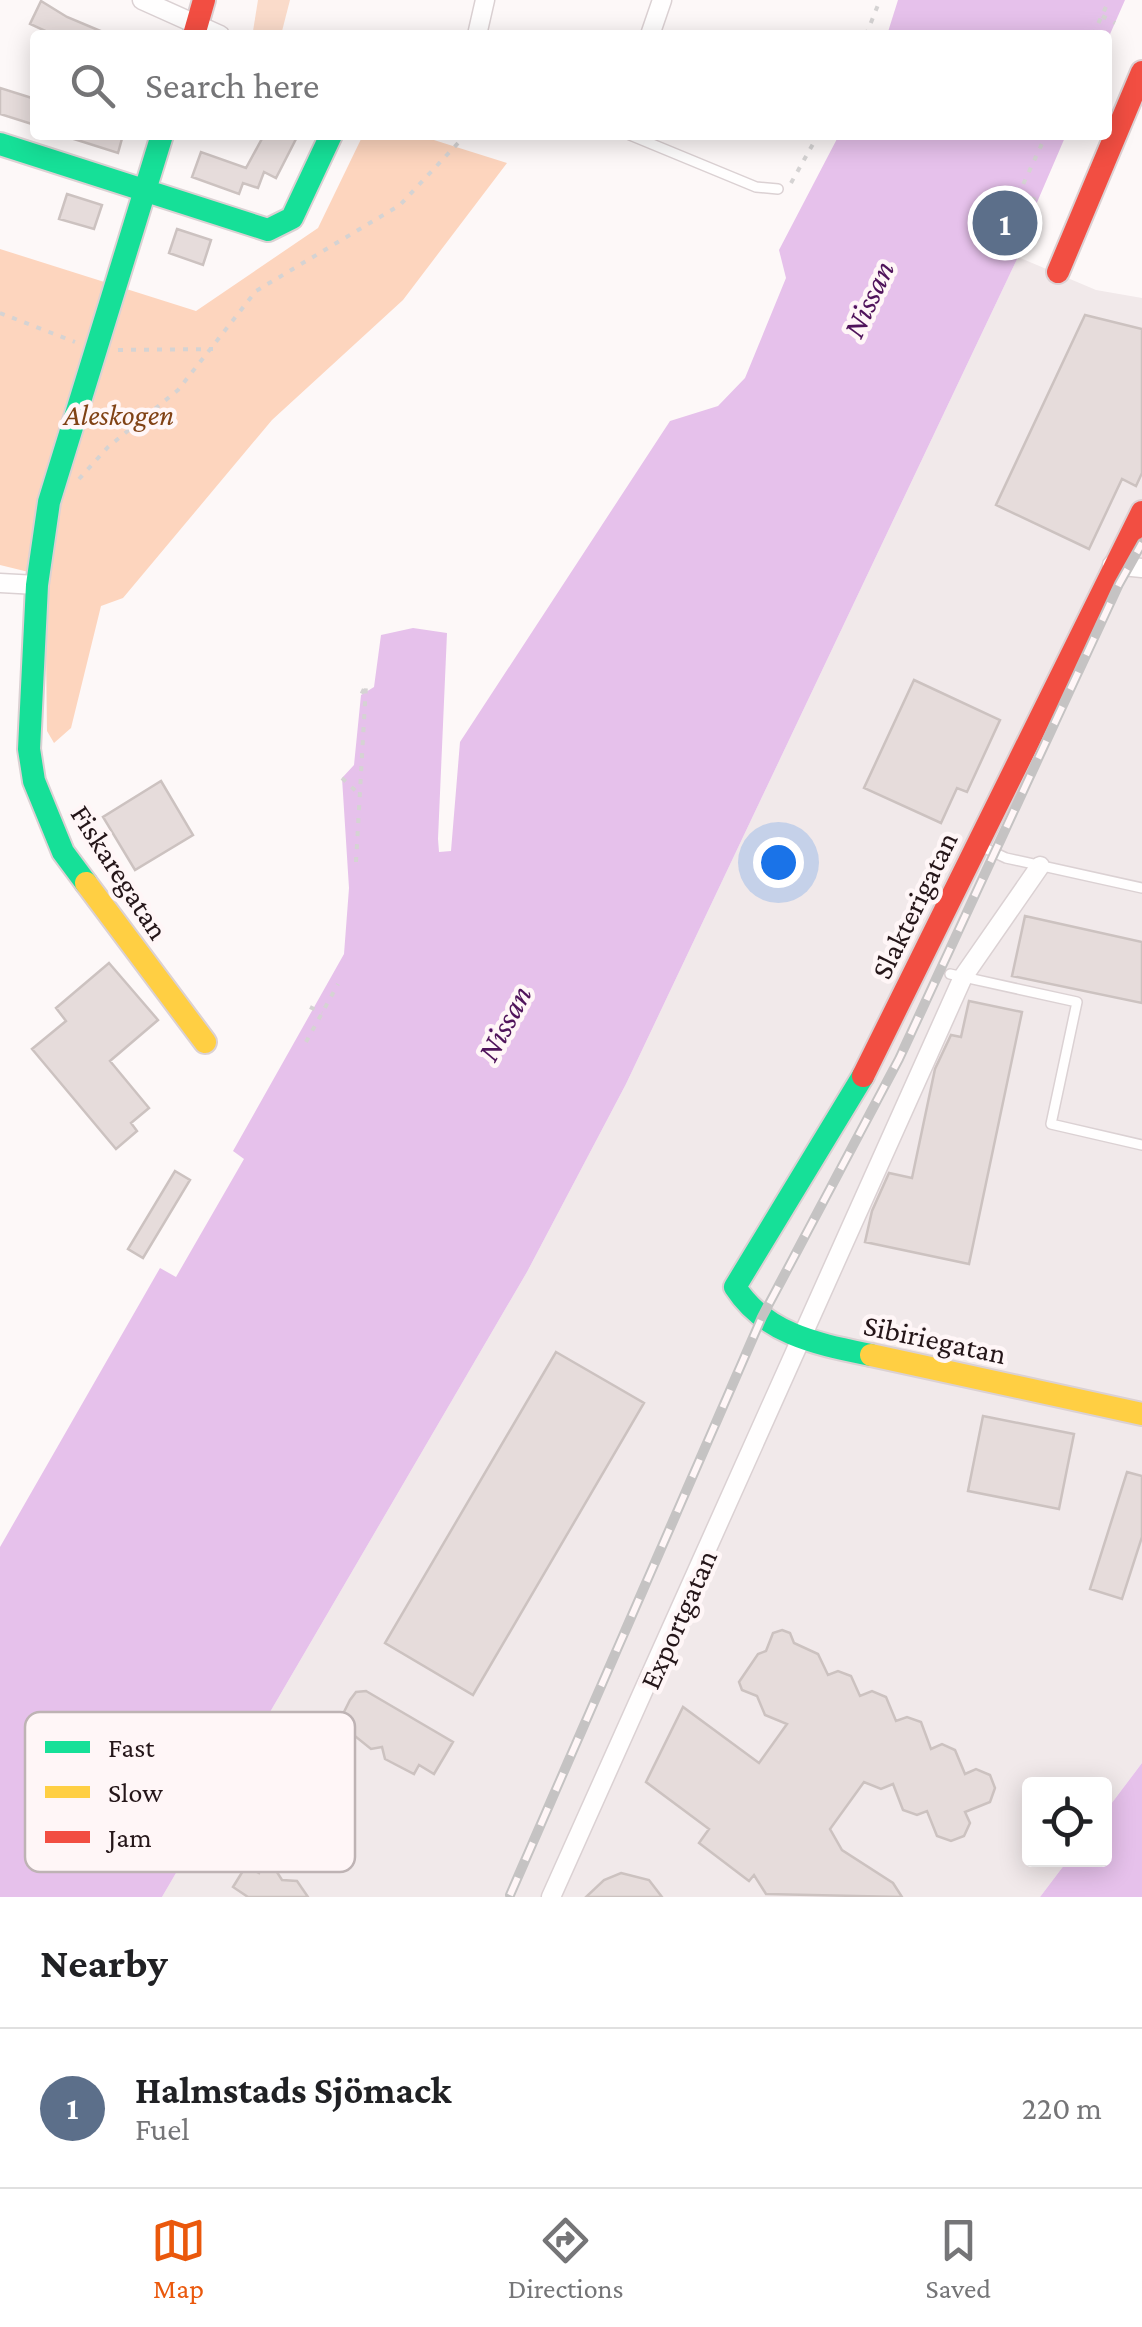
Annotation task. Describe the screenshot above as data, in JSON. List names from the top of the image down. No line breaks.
{"streets":{"street":["Fiskaregatan","Slakterigatan","Sibiriegatan","Exportgatan"]},"crossings":[["Slakterigatan","Sibiriegatan"],["Sibiriegatan","Exportgatan"]],"water":["Nissan"],"parks":["Aleskogen"],"legend":["Fast","Slow","Jam"],"page":{"search":"Search here","pins":"1","heading":"Nearby","list":[{"mark":"1","name":"Halmstads Sjömack","note":"Fuel","value":"220 m"}],"nav":["Map","Directions","Saved"]}}
